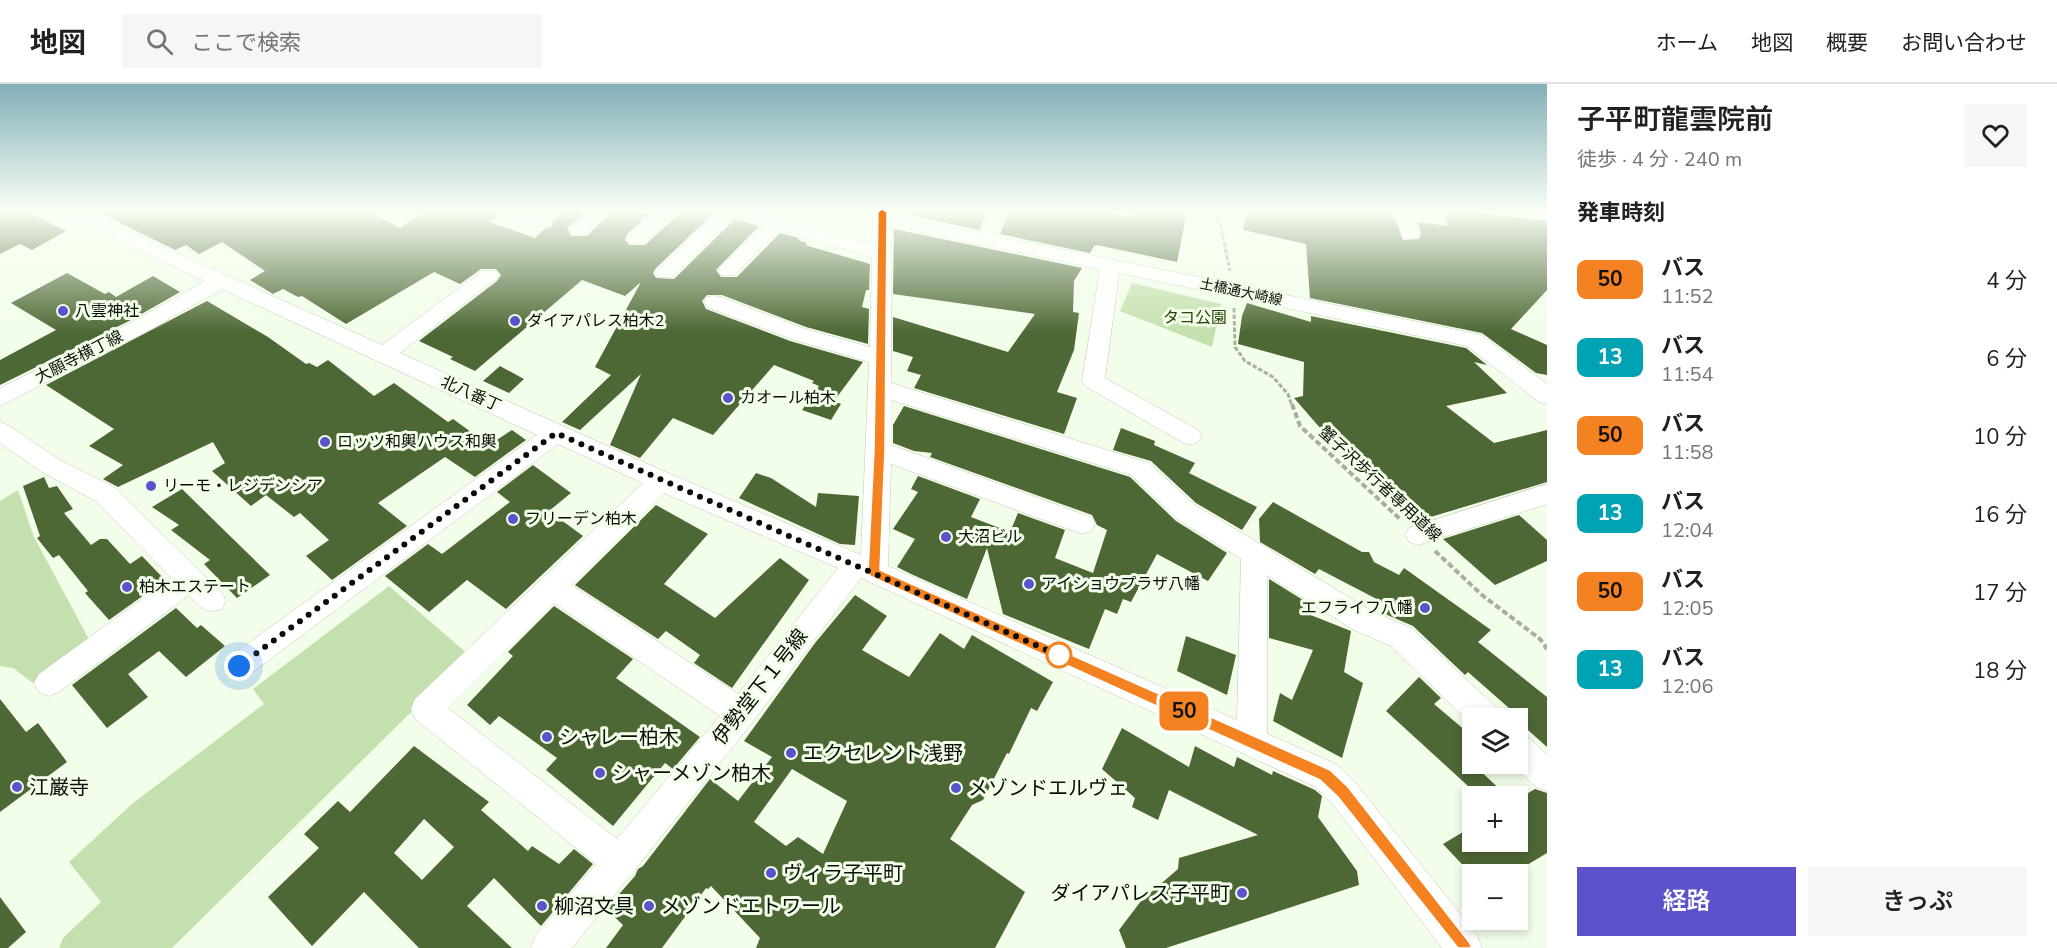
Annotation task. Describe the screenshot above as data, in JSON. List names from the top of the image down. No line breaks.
{"streets":{"street":["土橋通大崎線","大願寺横丁線","北八番丁","伊勢堂下１号線"],"path":["蟹子沢歩行者専用道線"]},"crossings":[["土橋通大崎線","蟹子沢歩行者専用道線"],["大願寺横丁線","北八番丁"],["北八番丁","伊勢堂下１号線"]],"parks":["タコ公園"],"places":["八雲神社","ダイアパレス柏木2","カオール柏木","ロッツ和輿ハウス和輿","リーモ・レジデンシア","フリーデン柏木","大沼ビル","アイショウプラザ八幡","柏木エステート","エフライフ八幡","シャレー柏木","エクセレント浅野","シャーメゾン柏木","江巌寺","メゾンドエルヴェ","ヴィラ子平町","ダイアパレス子平町","柳沼文具","メゾンドエトワール"],"lines":["bus line 50"],"page":{"header":"地図","search":"ここで検索","nav":["ホーム","地図","概要","お問い合わせ"],"on_map":"50","heading":[["子平町龍雲院前","徒歩 · 4 分 · 240 m"],"発車時刻"],"list":[{"mark":"50","name":"バス","note":"11:52","value":"4 分"},{"mark":"13","name":"バス","note":"11:54","value":"6 分"},{"mark":"50","name":"バス","note":"11:58","value":"10 分"},{"mark":"13","name":"バス","note":"12:04","value":"16 分"},{"mark":"50","name":"バス","note":"12:05","value":"17 分"},{"mark":"13","name":"バス","note":"12:06","value":"18 分"}],"map_buttons":["+","−"],"buttons":["経路","きっぷ"]}}
